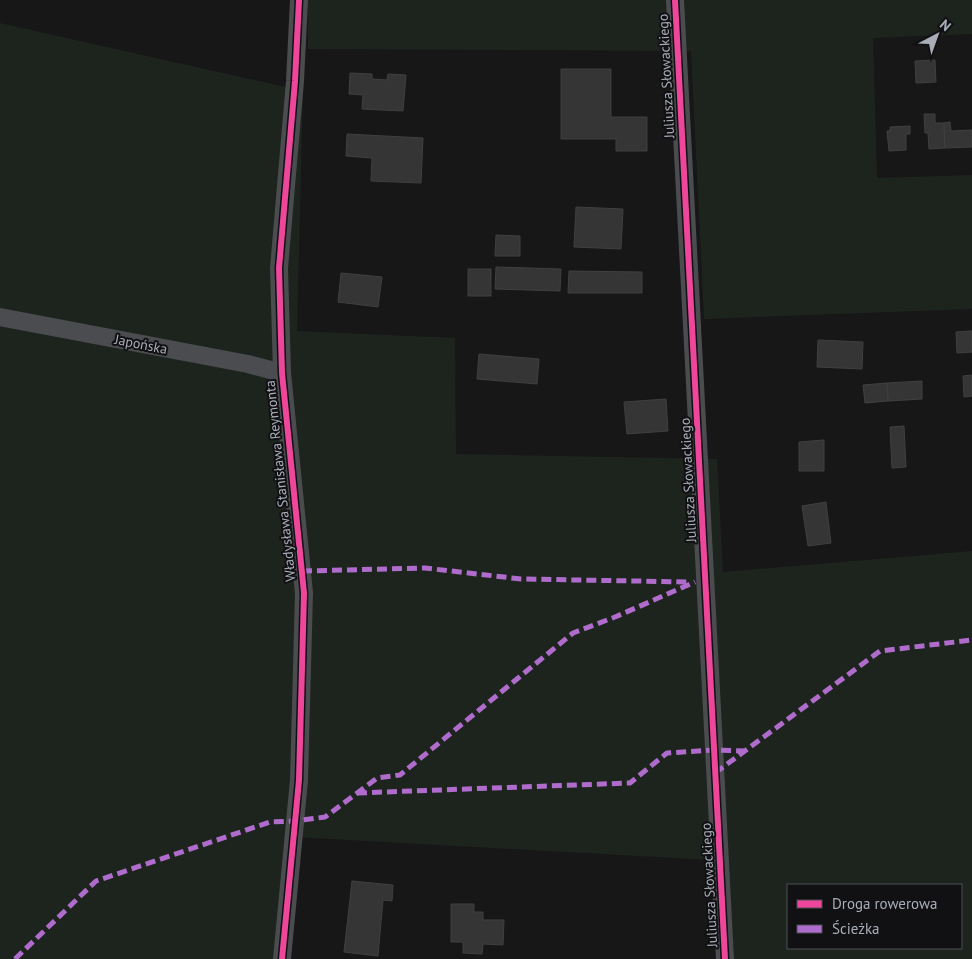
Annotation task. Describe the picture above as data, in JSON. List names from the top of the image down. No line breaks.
{"streets":{"street":["Juliusza Słowackiego","Japońska","Władysława Stanisława Reymonta"]},"crossings":[["Japońska","Władysława Stanisława Reymonta"]],"legend":["Droga rowerowa","Ścieżka"],"north":"top right"}
